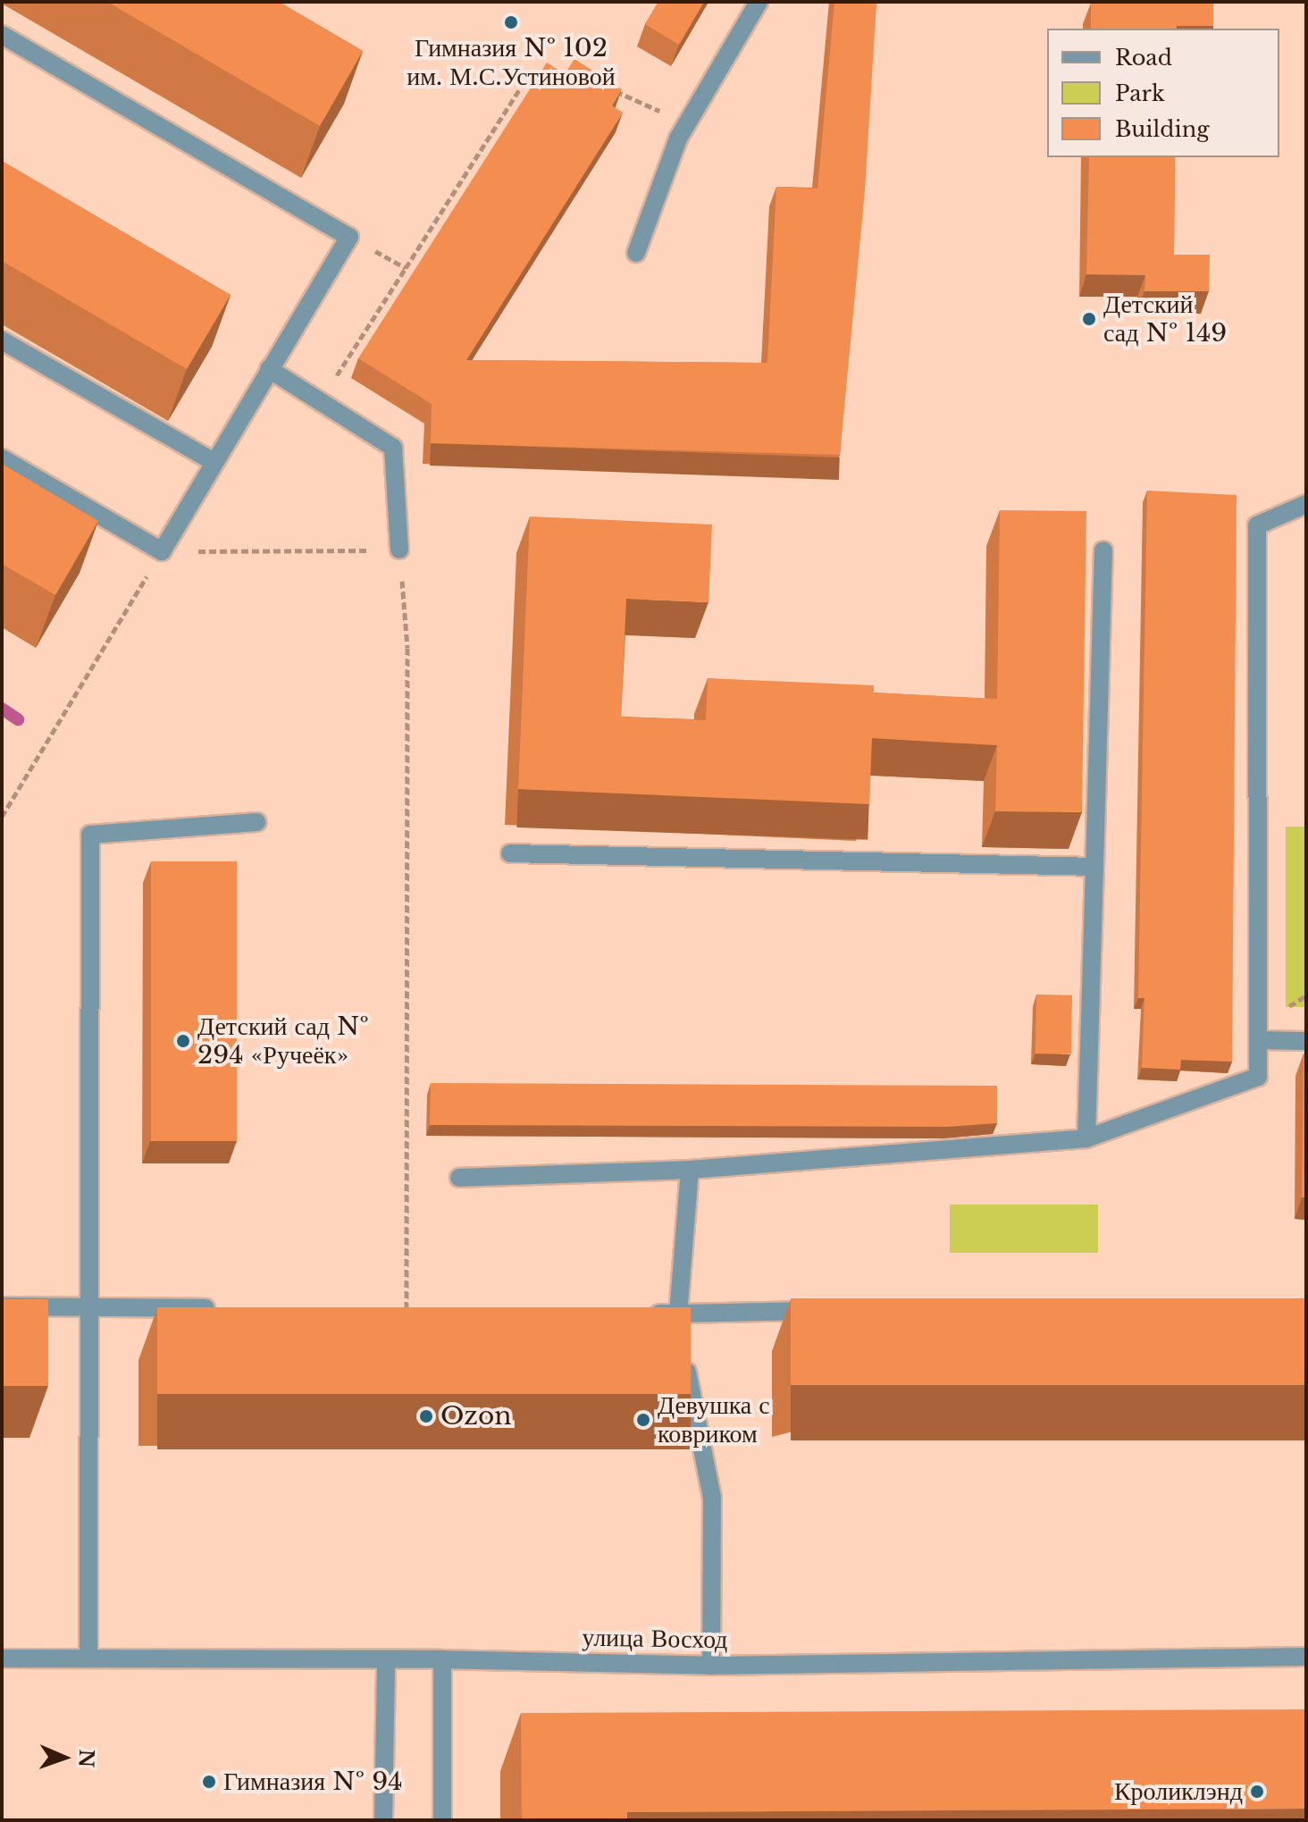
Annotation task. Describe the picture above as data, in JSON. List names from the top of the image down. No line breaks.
{"streets":{"street":["улица Восход"]},"places":["Гимназия № 102 им. М.С.Устиновой","Детский сад № 149","Детский сад № 294 «Ручеёк»","Ozon","Девушка с ковриком","Гимназия № 94","Кроликлэнд"],"legend":["Road","Park","Building"],"north":"right"}
